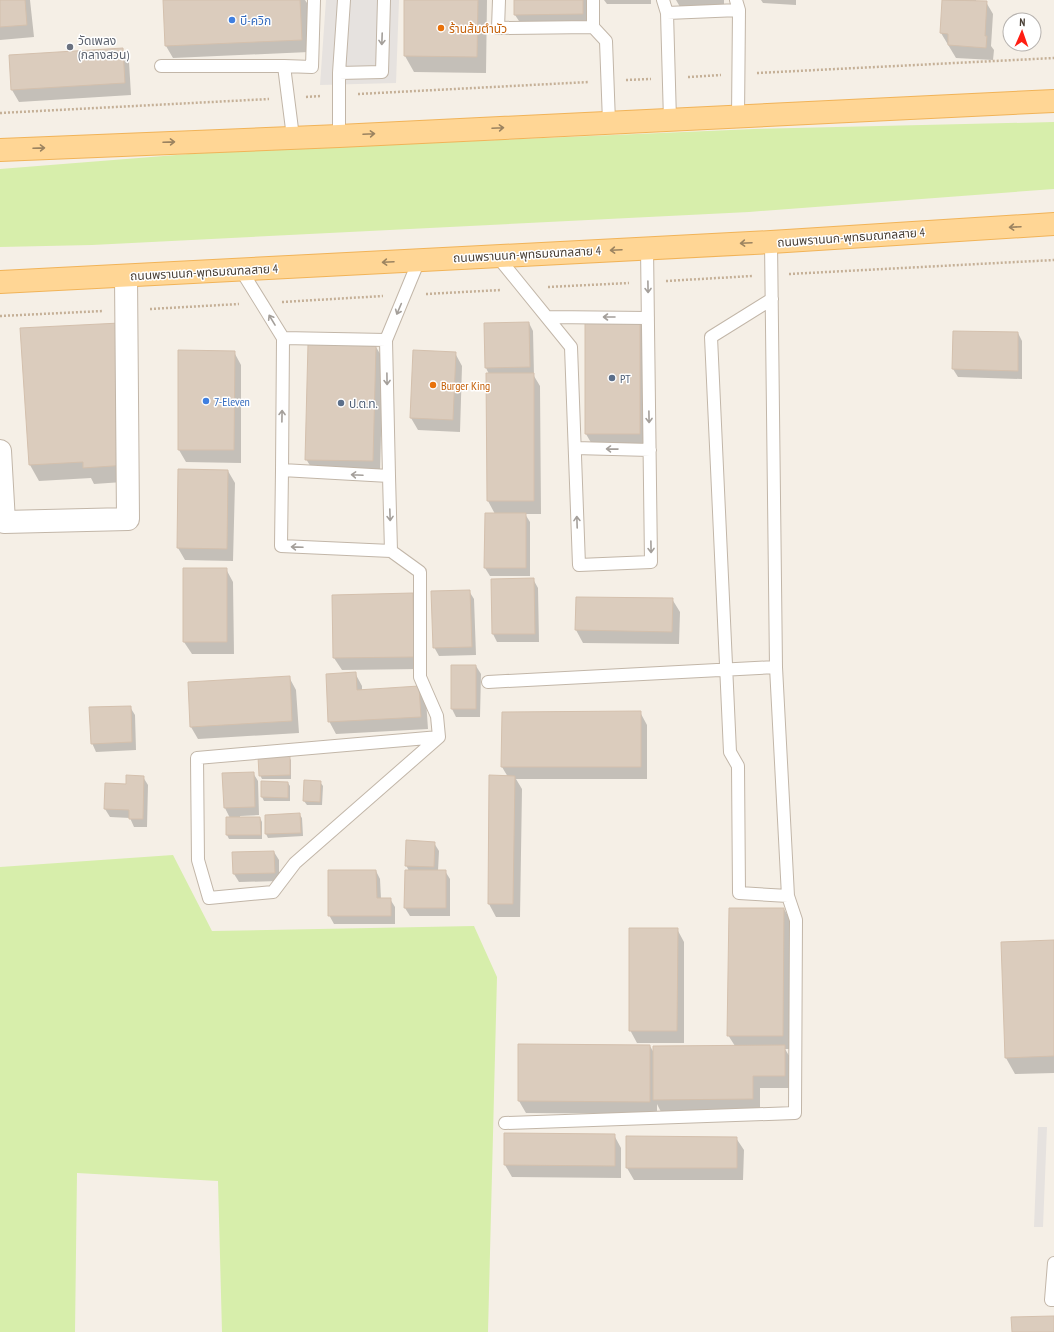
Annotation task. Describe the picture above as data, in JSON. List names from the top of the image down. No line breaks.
{"streets":{"main road":["ถนนพรานนก-พุทธมณฑลสาย 4"]},"places":["บี-ควิก","ร้านส้มตำนัว","วัดเพลง (กลางสวน)","PT","Burger King","7-Eleven","ป.ต.ท."],"north":"top"}
